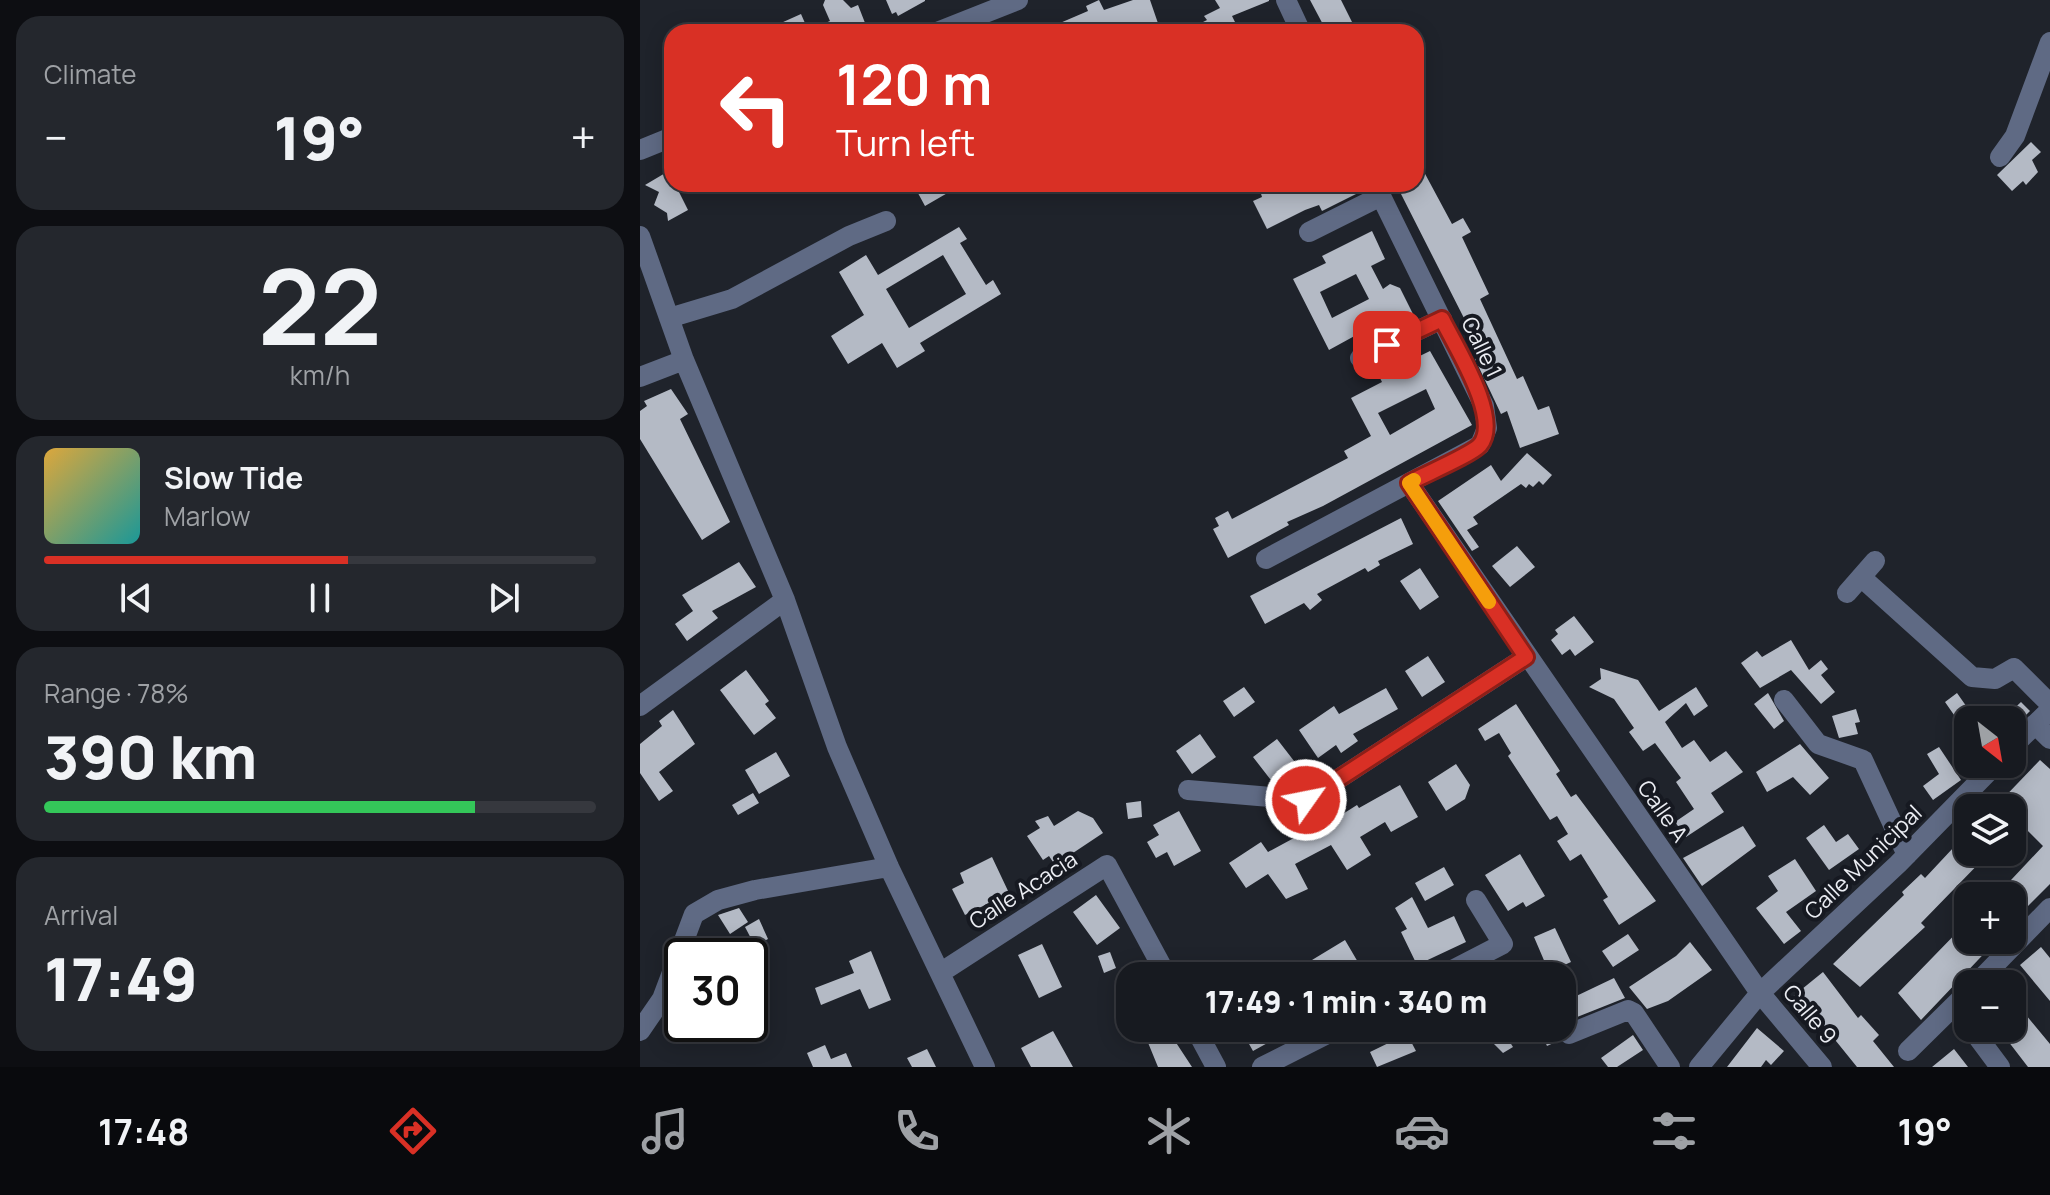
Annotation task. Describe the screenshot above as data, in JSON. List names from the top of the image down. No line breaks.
{"streets":{"street":["Calle 1","Calle A","Calle Municipal","Calle Acacia","Calle 9"]},"crossings":[["Calle 1","Calle A"],["Calle A","Calle Municipal"],["Calle A","Calle 9"],["Calle Municipal","Calle 9"]],"north":"bottom right","page":{"tile":["Climate",["22","km/h"],["Range · 78%","390 km"],["Arrival","17:49"]],"turn":["120 m","Turn left"],"heat":["−","19°","+"],"song":["Slow Tide","Marlow"],"map_buttons":["+","−"],"limit":"30","trip":"17:49 · 1 min · 340 m","tabs":["17:48","19°"]}}
